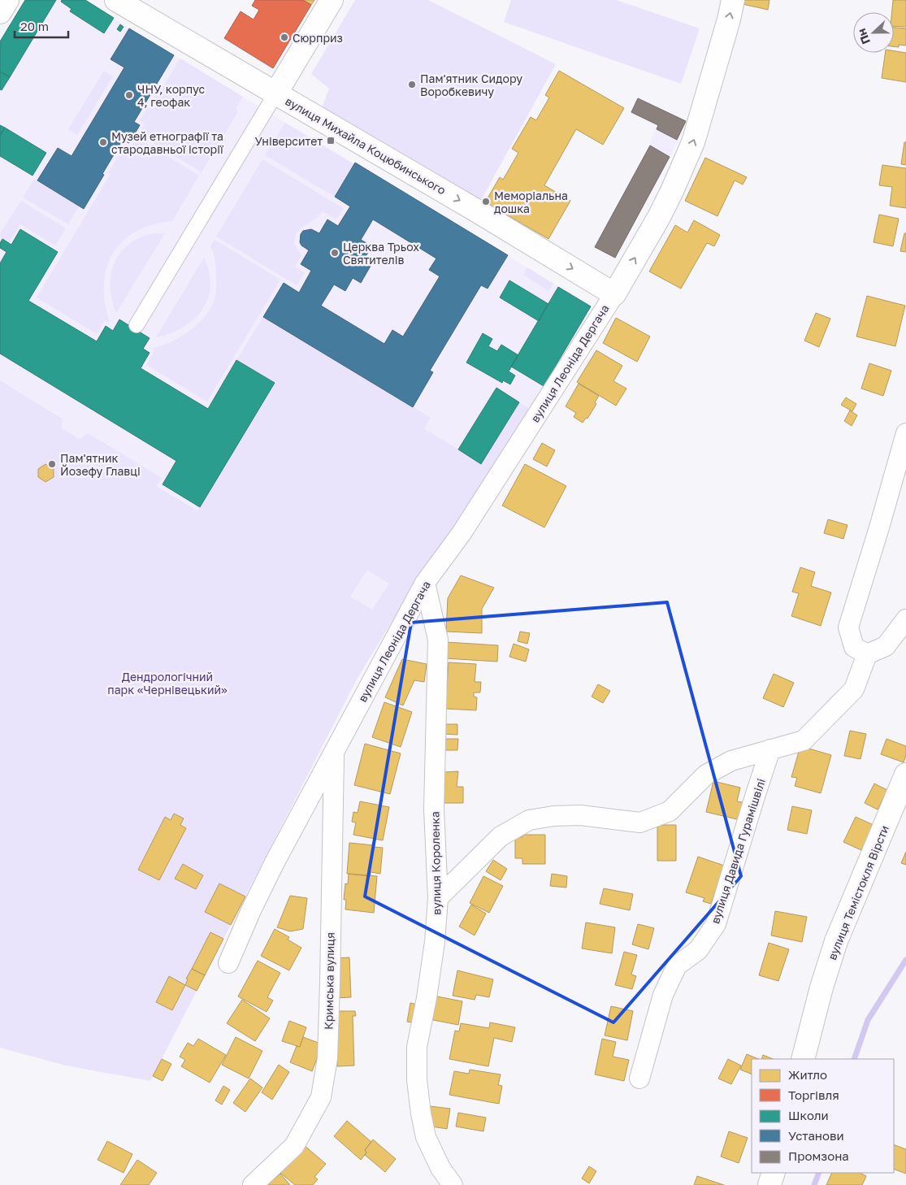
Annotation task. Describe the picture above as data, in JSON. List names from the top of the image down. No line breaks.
{"streets":{"street":["вулиця Михайла Коцюбинського","вулиця Леоніда Дергача","вулиця Давида Гурамішвілі","вулиця Короленка","вулиця Темістокля Вірсти","Кримська вулиця"]},"crossings":[["вулиця Михайла Коцюбинського","вулиця Леоніда Дергача"],["вулиця Леоніда Дергача","вулиця Короленка"],["вулиця Леоніда Дергача","Кримська вулиця"]],"one_way":["вулиця Михайла Коцюбинського"],"parks":["Дендрологічний парк «Чернівецький»"],"places":{"other":["Сюрприз","Пам'ятник Сидору Воробкевичу","ЧНУ, корпус 4, геофак","Музей етнографії та стародавньої історії","Меморіальна дошка","Церква Трьох Святителів","Пам'ятник Йозефу Главці"],"transit":["Університет"]},"legend":["Житло","Торгівля","Школи","Установи","Промзона"],"scale_bar":"20 m","north":"left"}
